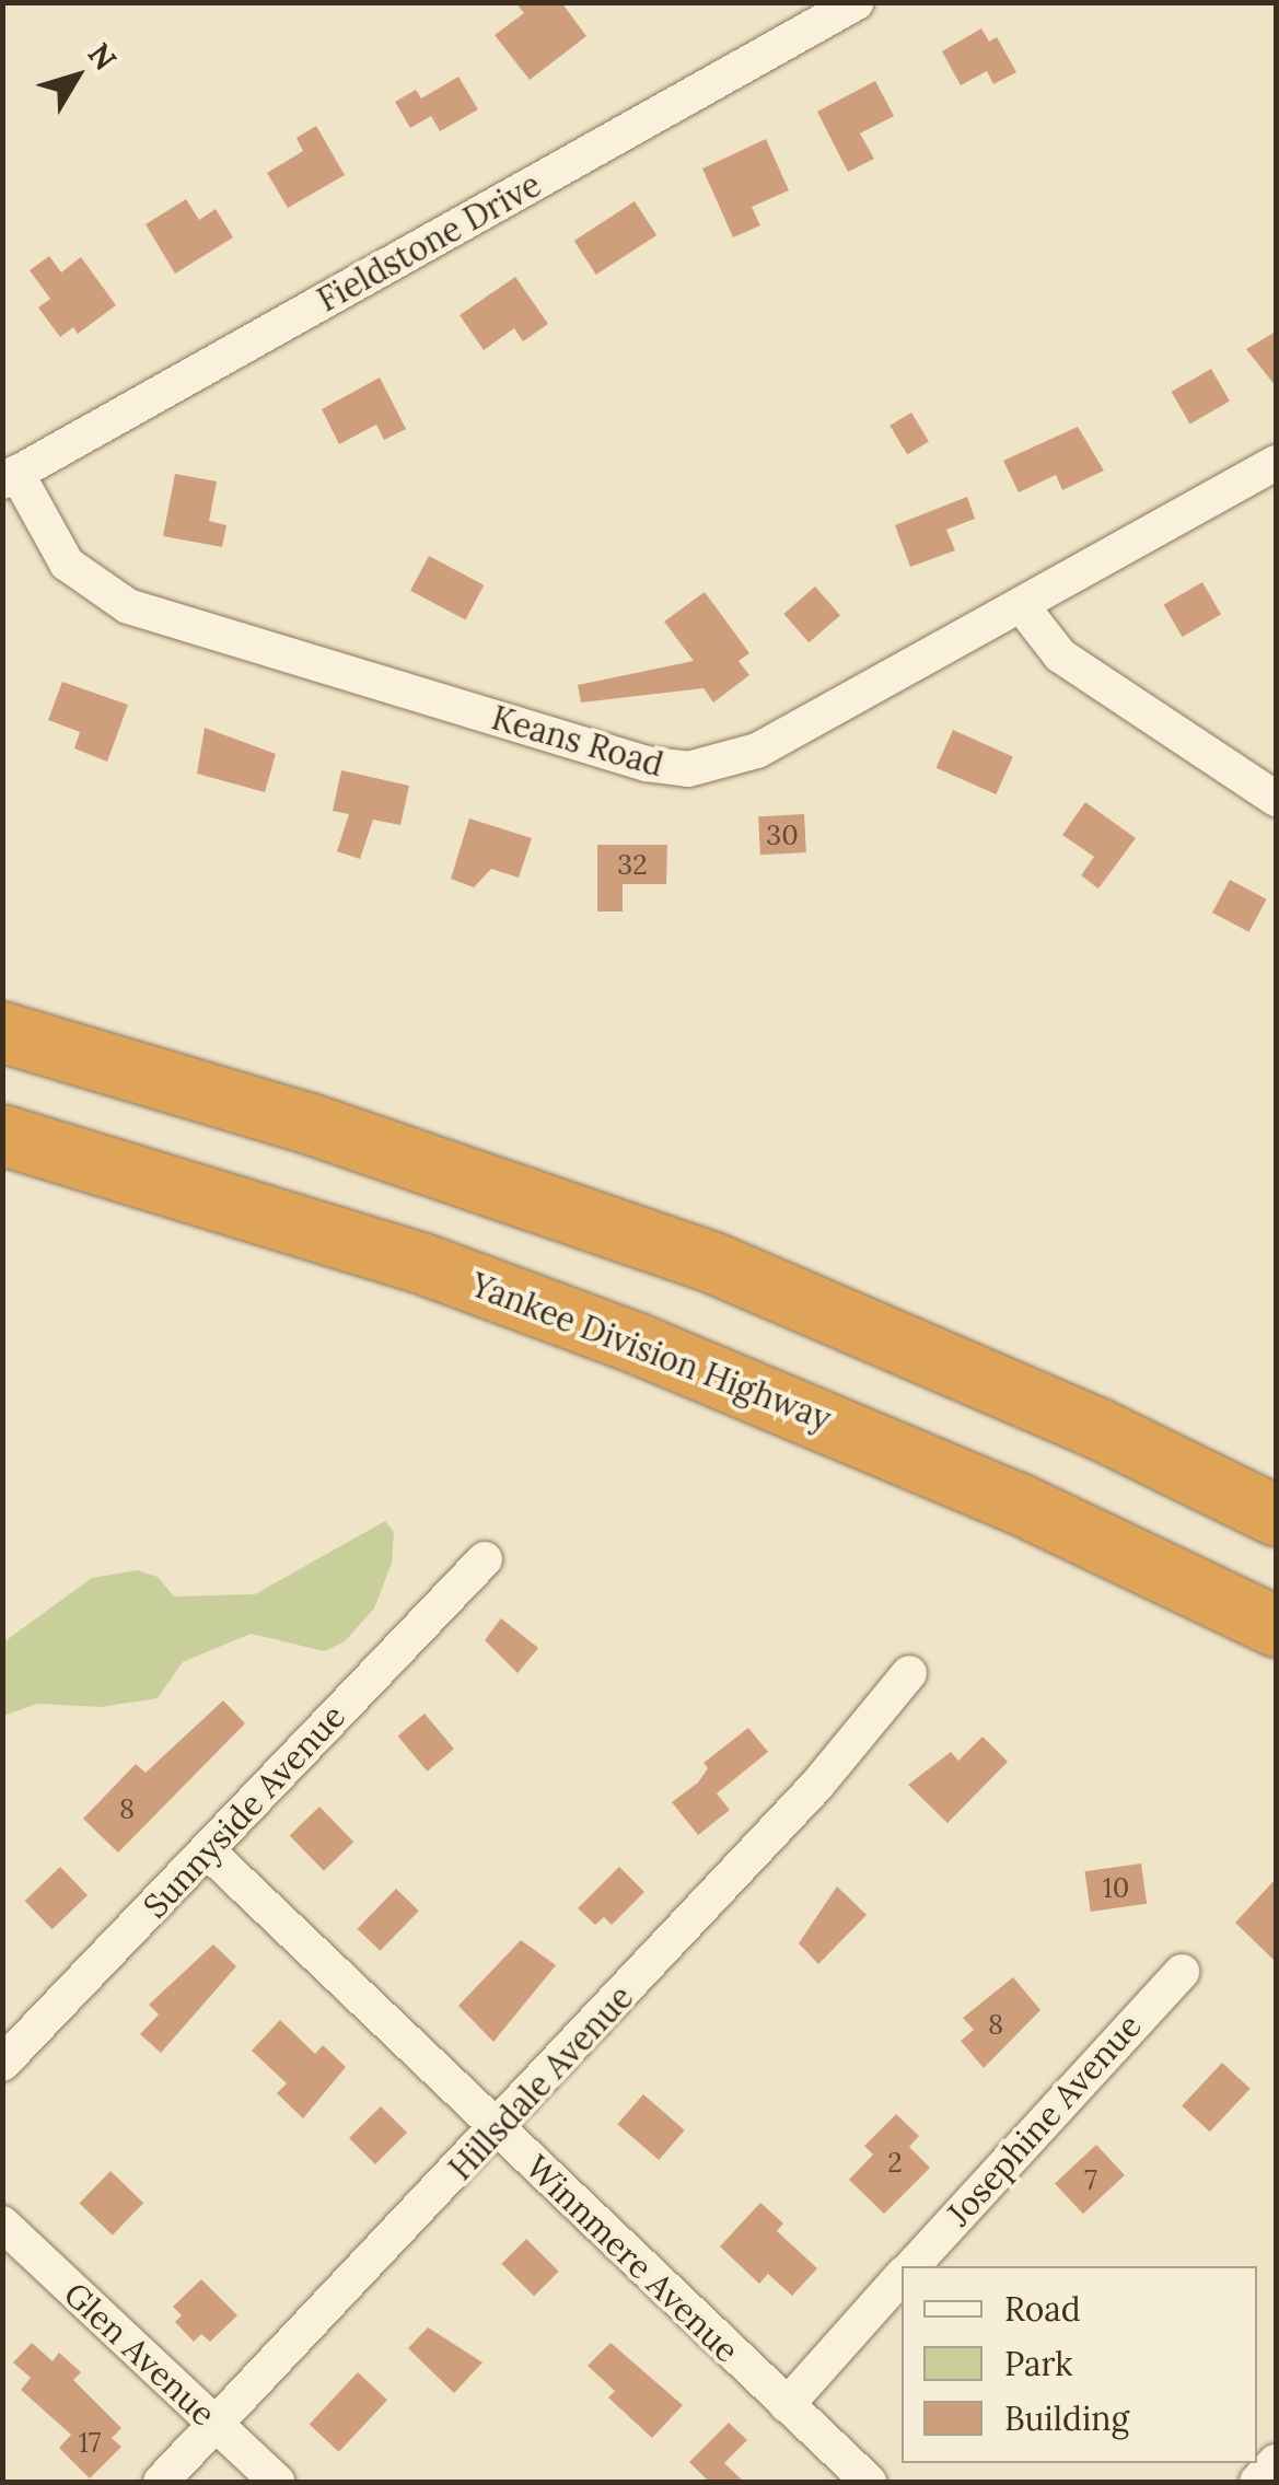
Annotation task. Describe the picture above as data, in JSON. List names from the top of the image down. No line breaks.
{"streets":{"highway":["Yankee Division Highway"],"street":["Fieldstone Drive","Keans Road","Sunnyside Avenue","Hillsdale Avenue","Josephine Avenue","Winnmere Avenue","Glen Avenue"]},"crossings":[["Fieldstone Drive","Keans Road"],["Sunnyside Avenue","Winnmere Avenue"],["Hillsdale Avenue","Winnmere Avenue"],["Hillsdale Avenue","Glen Avenue"],["Josephine Avenue","Winnmere Avenue"]],"house_numbers":["30","32","8","10","8","2","7","17"],"legend":["Road","Park","Building"],"north":"top right"}
